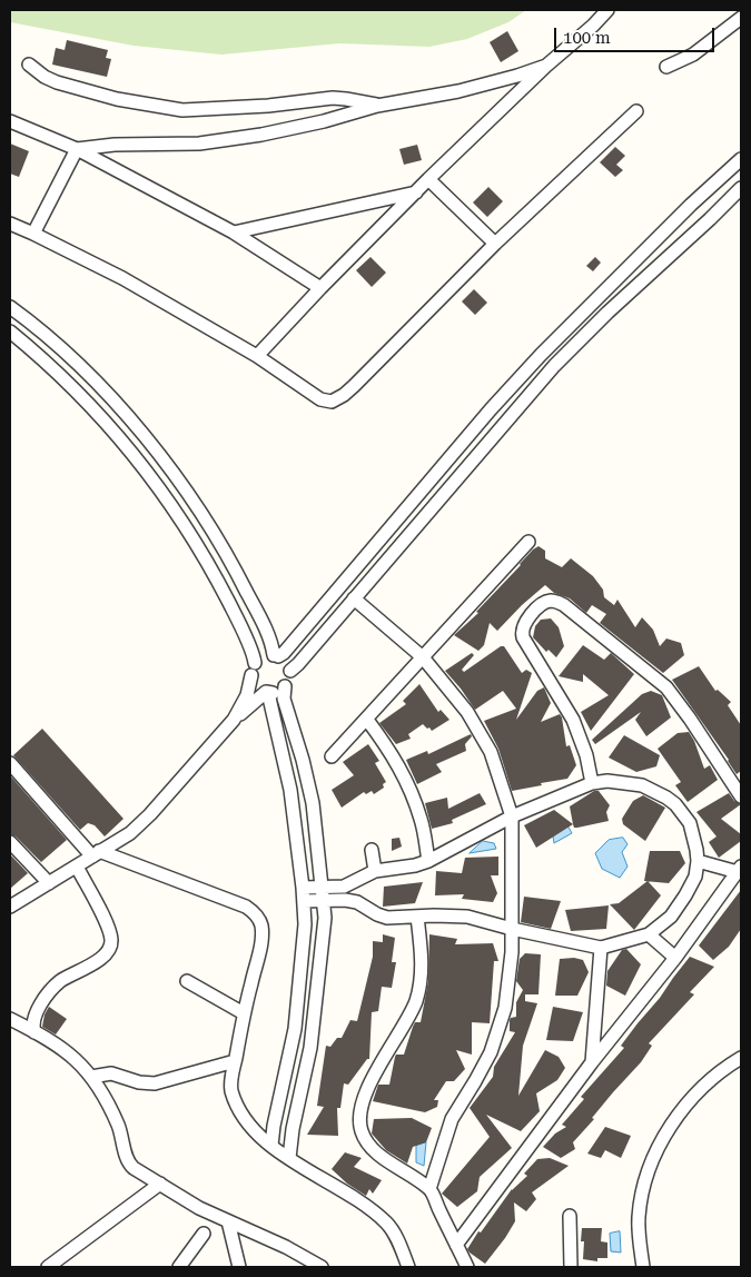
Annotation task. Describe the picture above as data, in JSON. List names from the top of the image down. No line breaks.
{"scale_bar":"100 m"}
